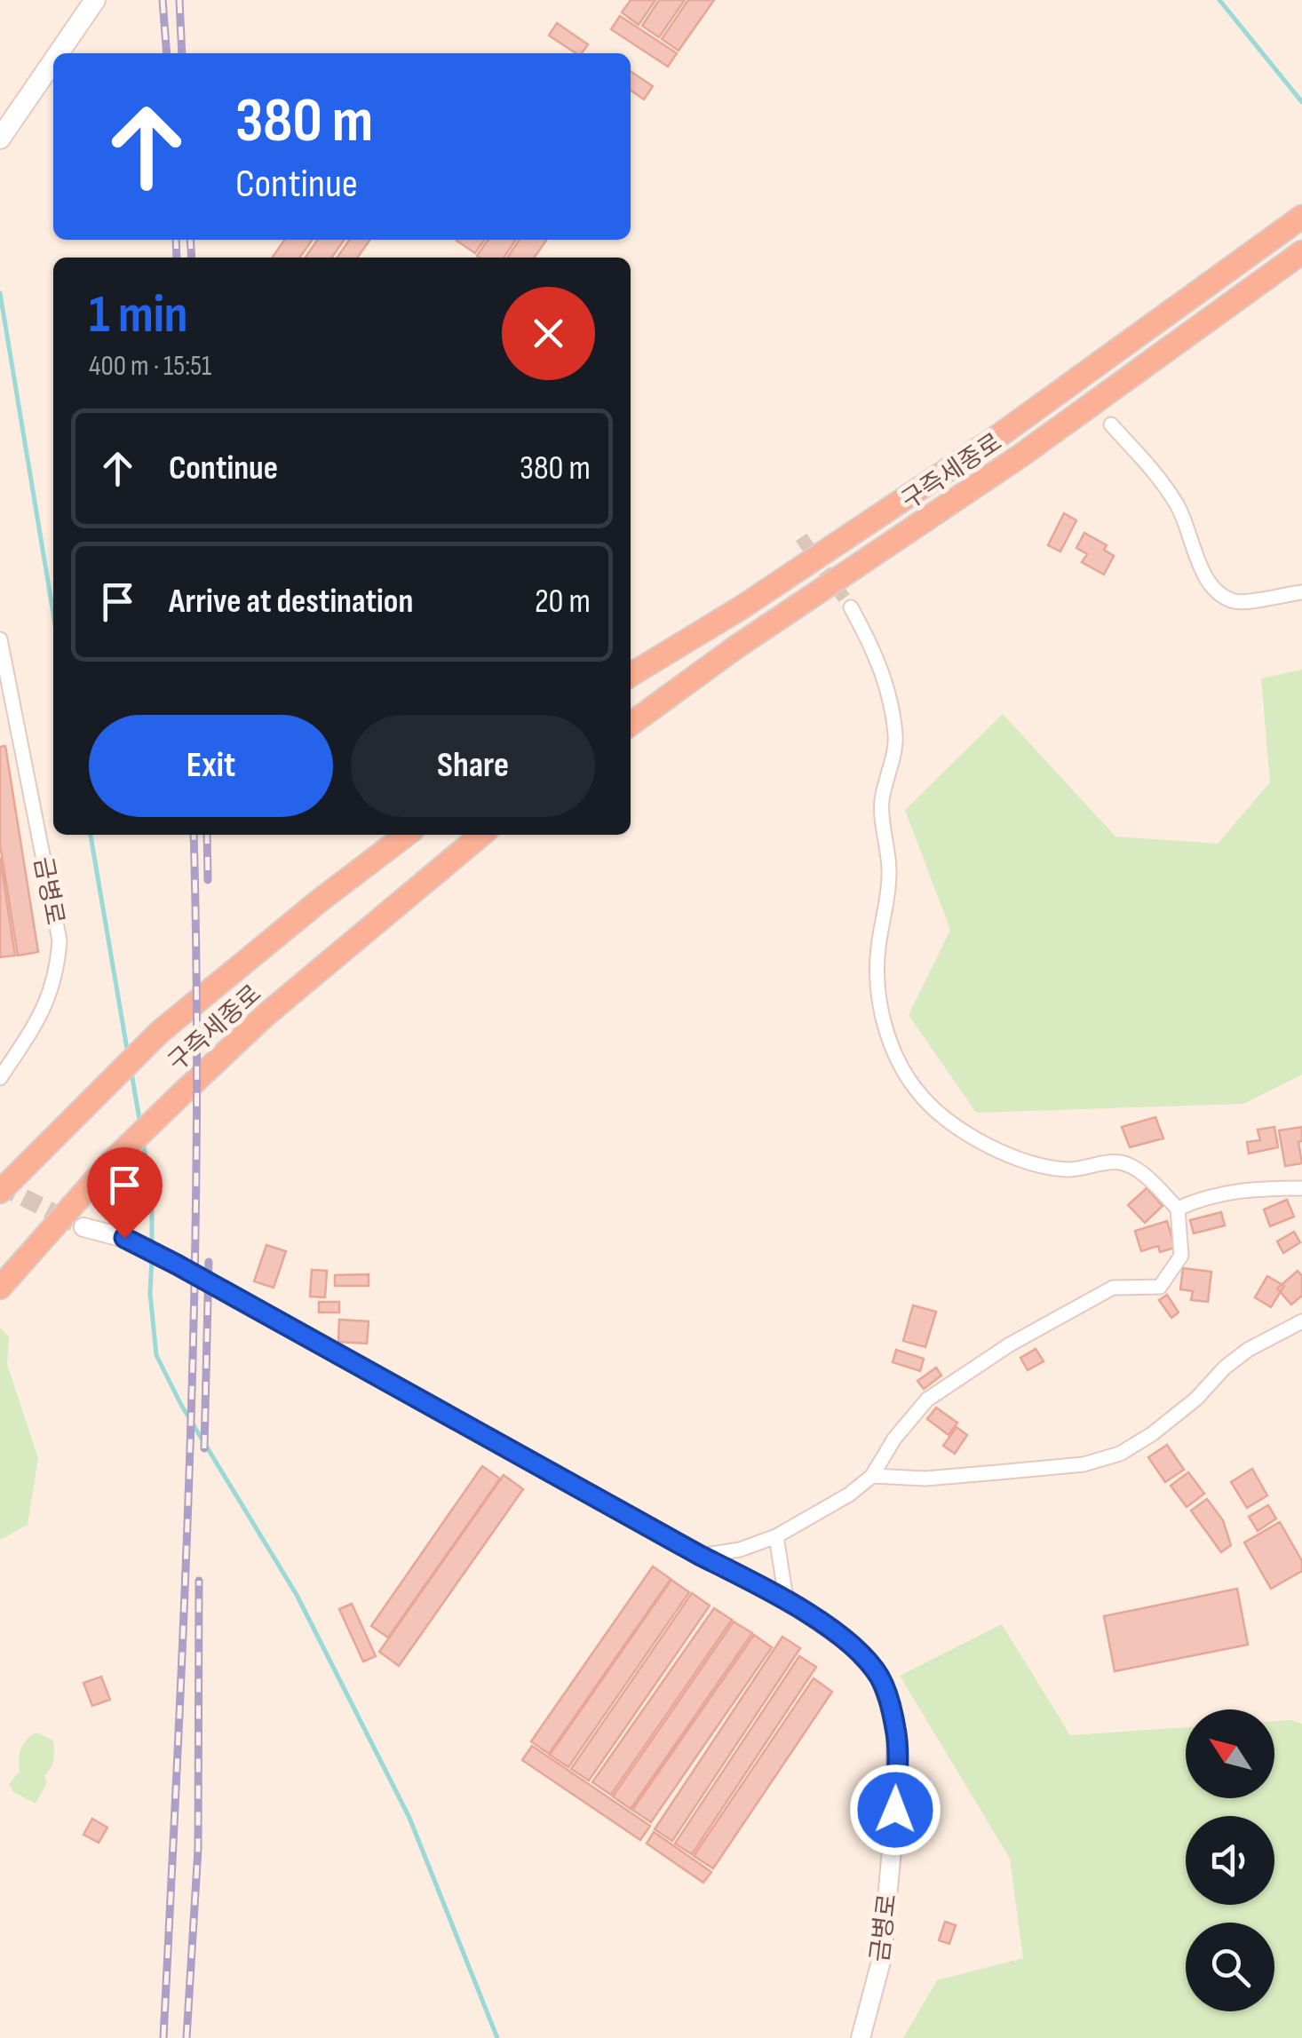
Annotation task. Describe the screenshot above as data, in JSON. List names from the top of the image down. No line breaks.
{"streets":{"highway":["구즉세종로"],"street":["금병로"]},"north":"top left","page":{"turn":["380 m","Continue"],"heading":["1 min","400 m · 15:51"],"list":[{"name":"Continue","value":"380 m"},{"name":"Arrive at destination","value":"20 m"}],"buttons":["Exit","Share"]}}
